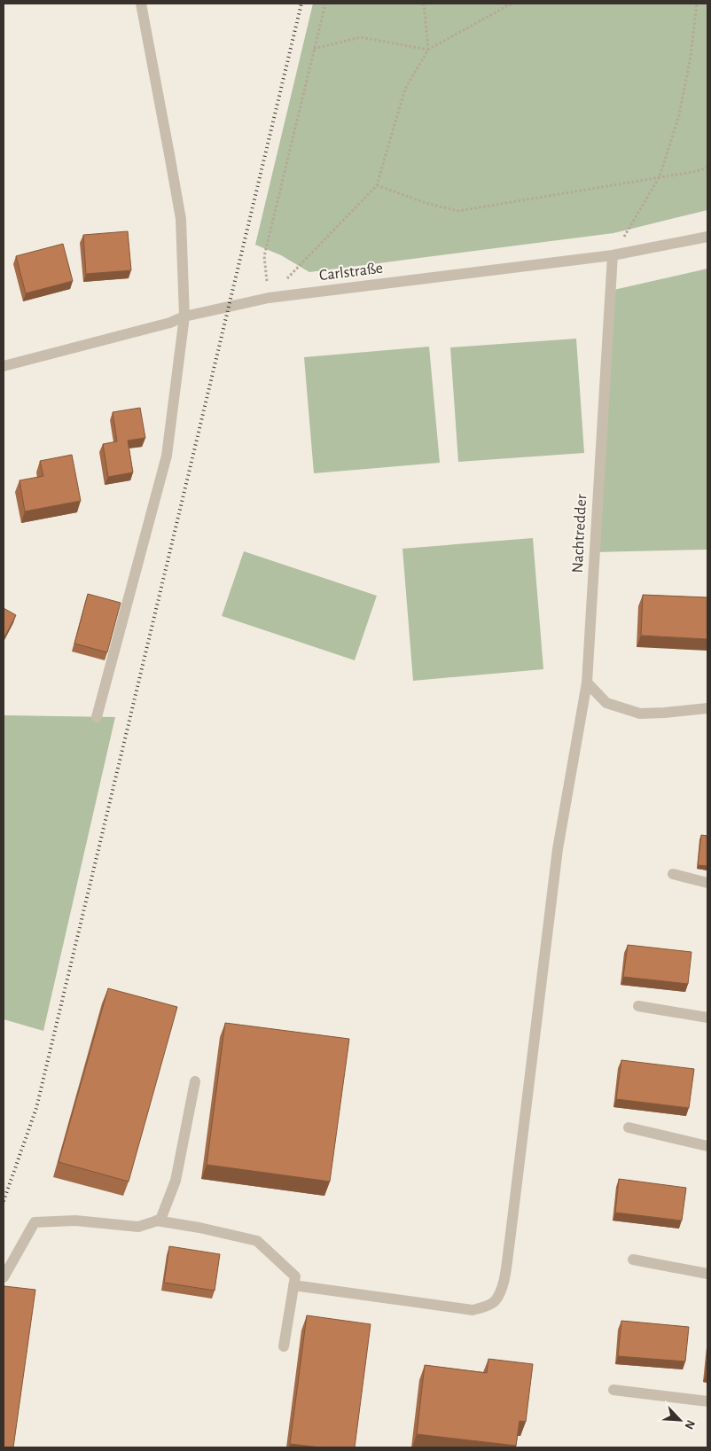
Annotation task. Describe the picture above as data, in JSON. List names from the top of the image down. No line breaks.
{"streets":{"street":["Carlstraße","Nachtredder"]},"crossings":[["Carlstraße","Nachtredder"]],"north":"bottom right"}
